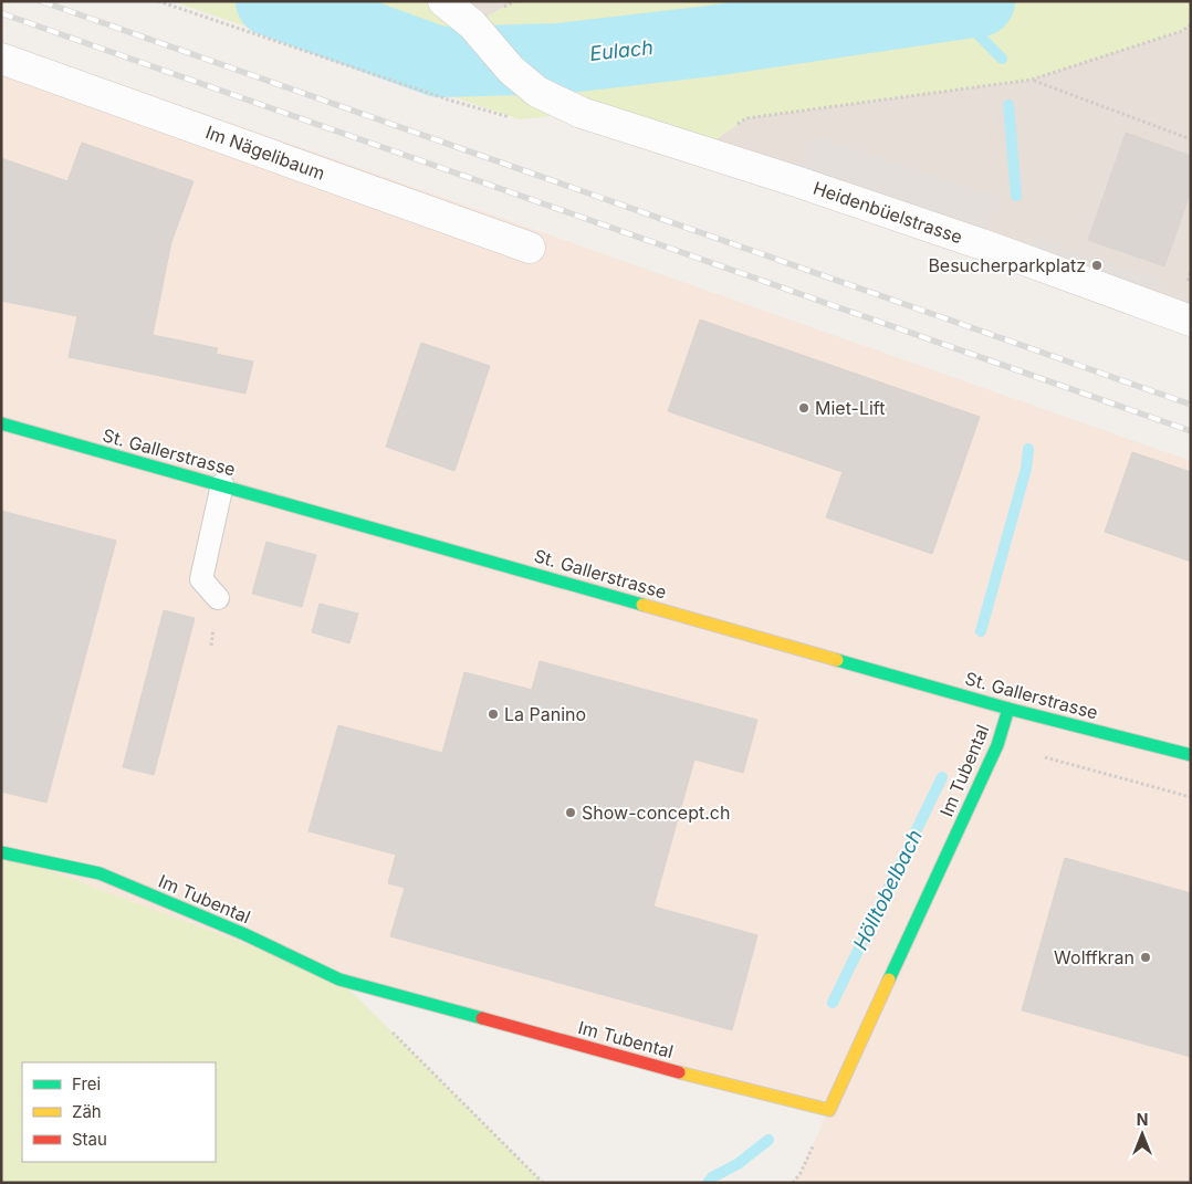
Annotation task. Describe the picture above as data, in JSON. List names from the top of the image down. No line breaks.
{"streets":{"street":["Im Nägelibaum","Heidenbüelstrasse","St. Gallerstrasse","Im Tubental"]},"crossings":[["St. Gallerstrasse","Im Tubental"]],"water":["Eulach","Hölltobelbach"],"places":["Besucherparkplatz","Miet-Lift","La Panino","Show-concept.ch","Wolffkran"],"legend":["Frei","Zäh","Stau"],"north":"top"}
